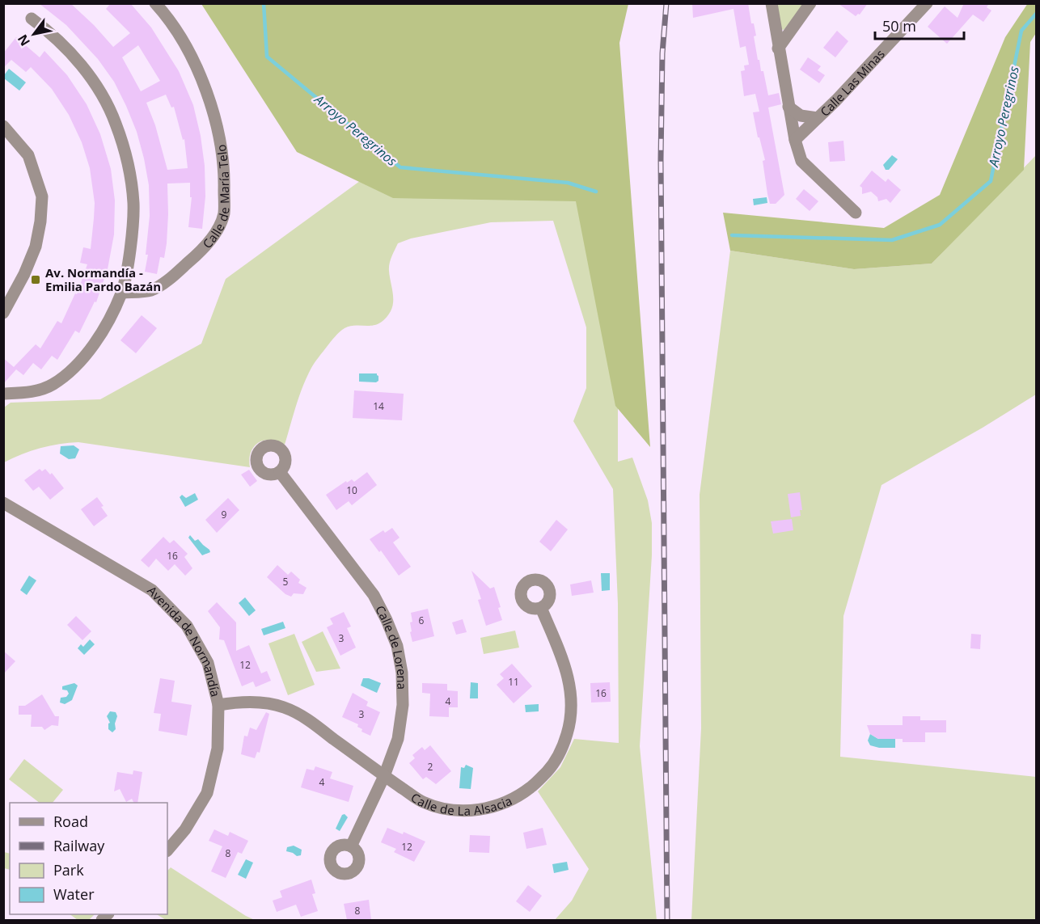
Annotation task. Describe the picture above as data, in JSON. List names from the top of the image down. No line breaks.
{"streets":{"street":["Calle Las Minas","Calle de María Telo","Avenida de Normandía","Calle de Lorena","Calle de La Alsacia"]},"crossings":[["Avenida de Normandía","Calle de La Alsacia"],["Calle de Lorena","Calle de La Alsacia"]],"water":["Arroyo Peregrinos"],"places":{"transit":["Av. Normandía - Emilia Pardo Bazán"]},"house_numbers":["14","10","9","16","5","6","3","12","11","16","4","3","2","4","12","8","8"],"legend":["Road","Railway","Park","Water"],"scale_bar":"50 m","north":"bottom left"}
